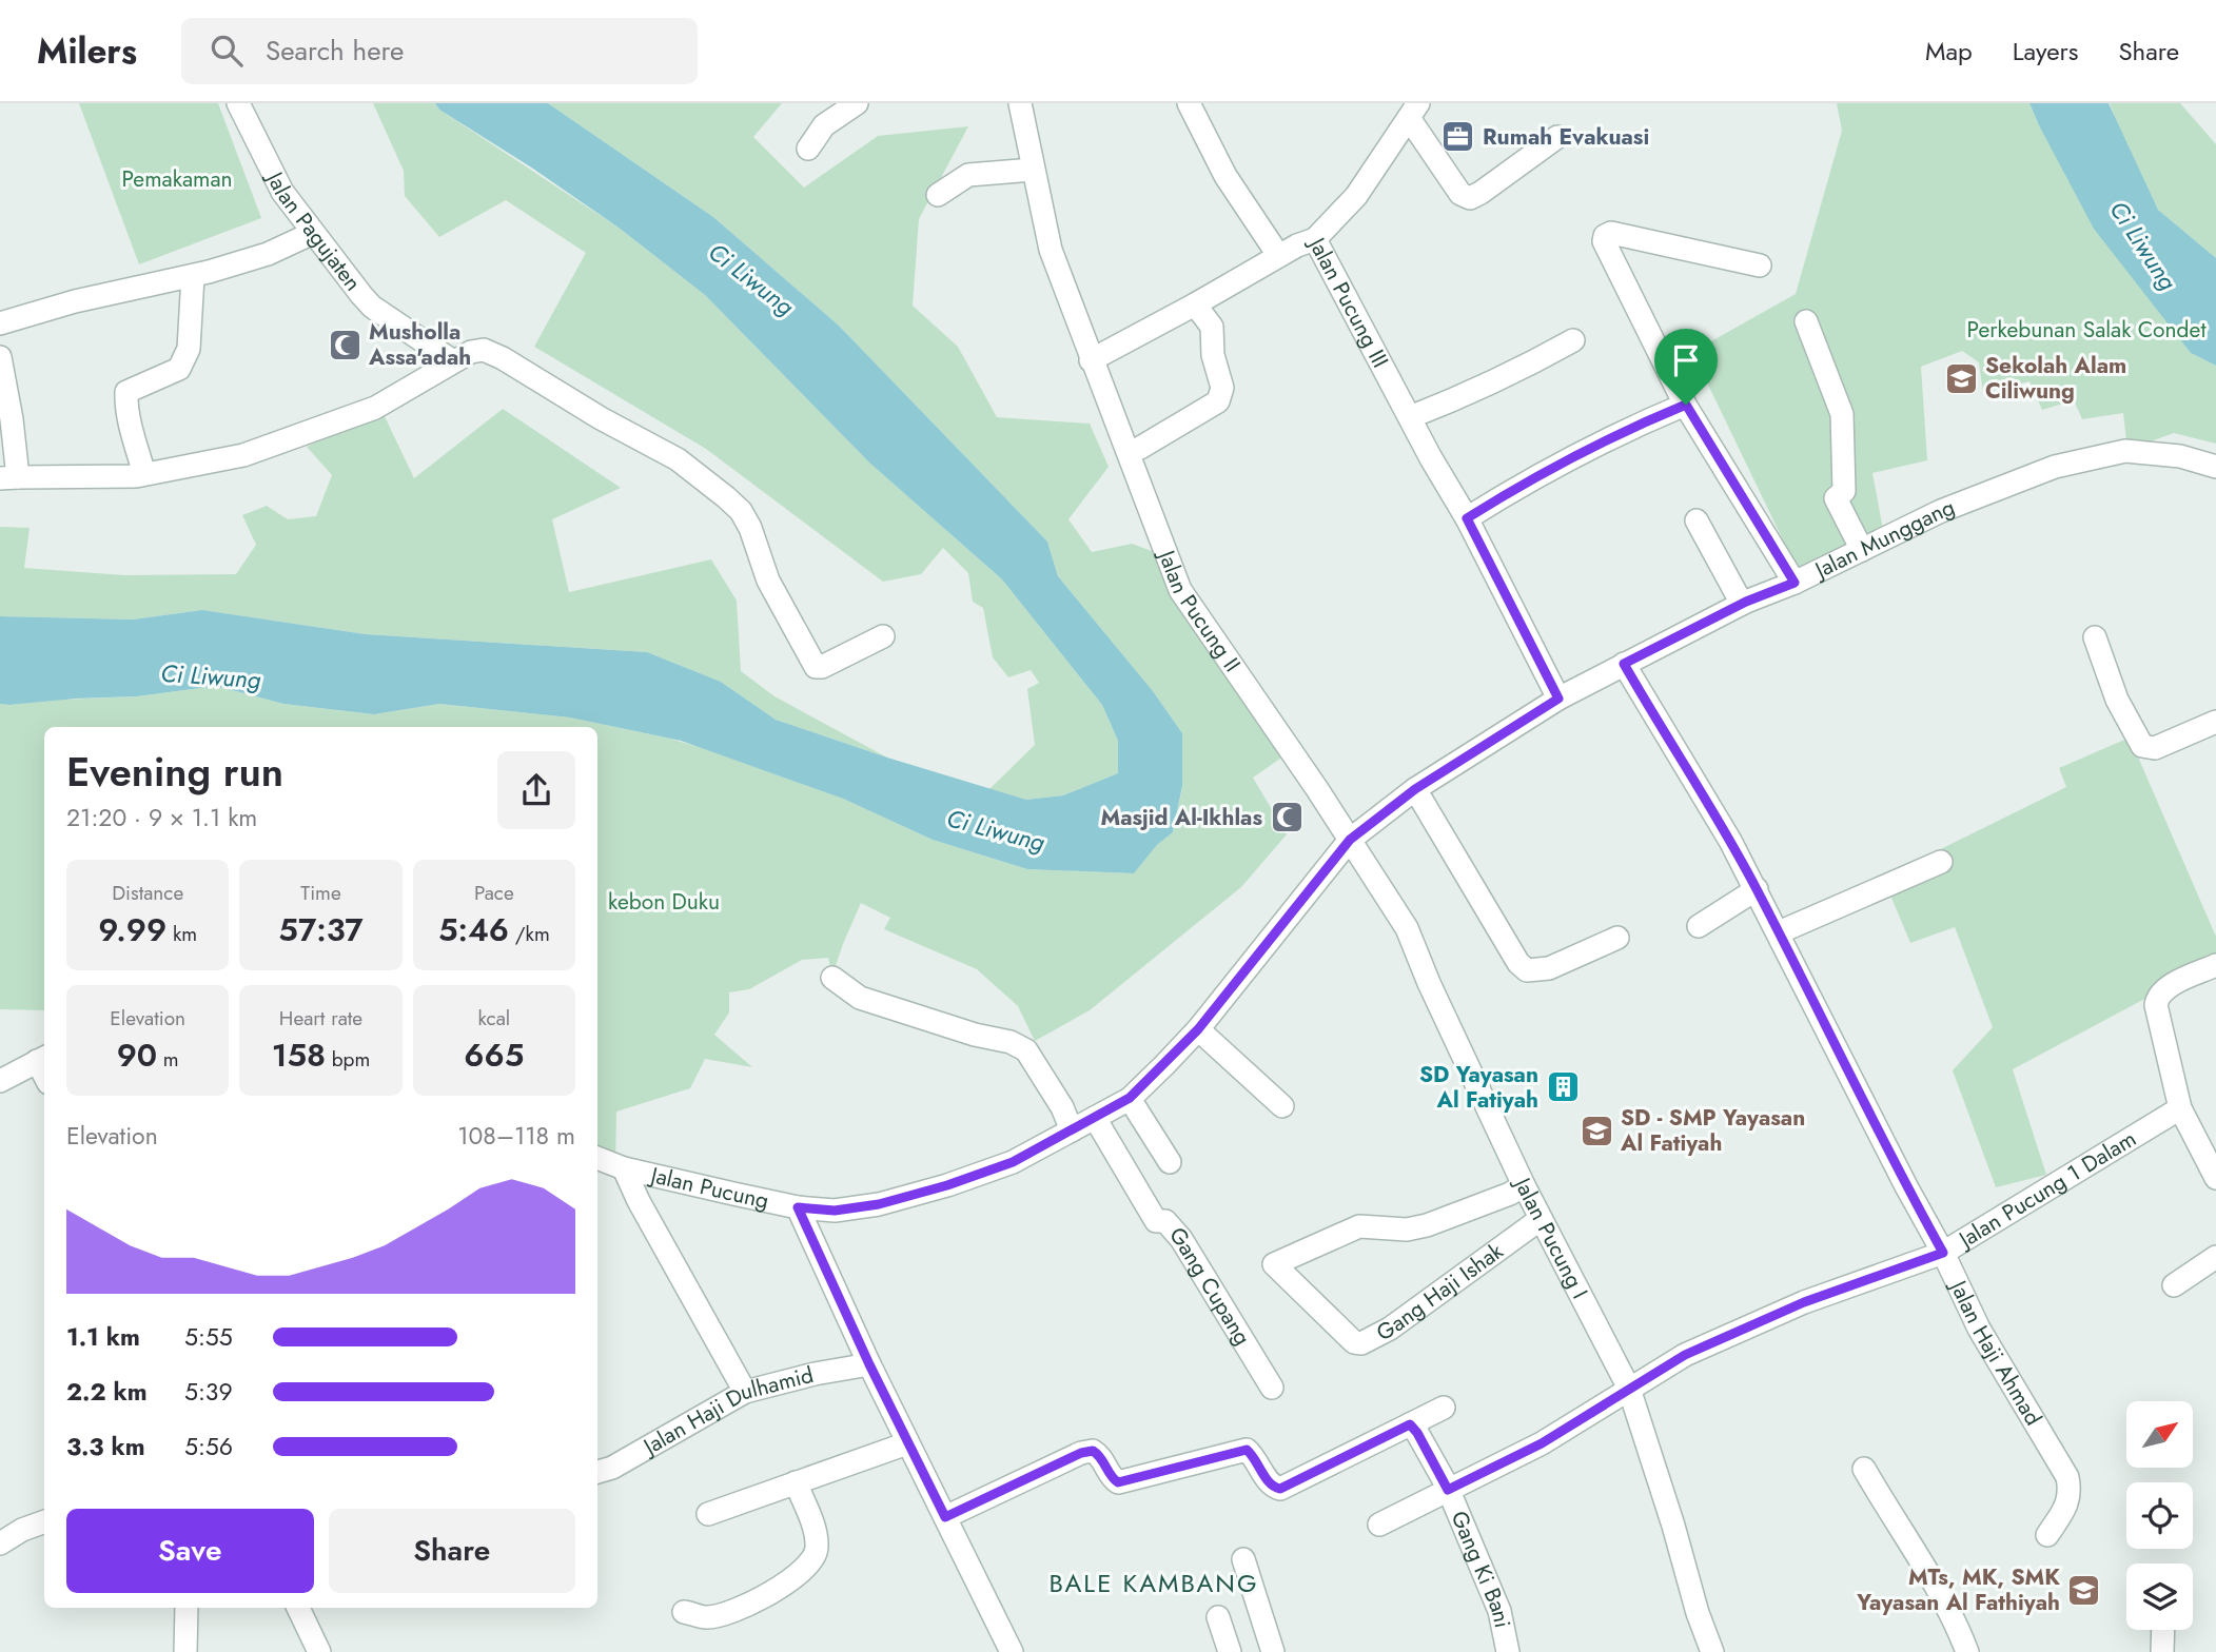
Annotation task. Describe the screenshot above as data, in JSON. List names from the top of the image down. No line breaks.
{"streets":{"street":["Jalan Pagujaten","Jalan Pucung III","Jalan Munggang","Jalan Pucung II","Jalan Pucung","Jalan Pucung 1 Dalam","Jalan Pucung I","Gang Cupang","Gang Haji Ishak","Jalan Haji Ahmad","Jalan Haji Dulhamid","Gang Ki Bani"]},"crossings":[["Jalan Pucung III","Jalan Munggang"],["Jalan Munggang","Jalan Pucung II"],["Jalan Munggang","Jalan Pucung"],["Jalan Munggang","Jalan Pucung I"],["Jalan Munggang","Jalan Haji Ahmad"],["Jalan Pucung II","Jalan Pucung"],["Jalan Pucung II","Jalan Pucung I"],["Jalan Pucung","Jalan Pucung I"],["Jalan Pucung","Gang Cupang"],["Jalan Pucung 1 Dalam","Jalan Pucung I"],["Jalan Pucung 1 Dalam","Jalan Haji Ahmad"],["Jalan Pucung 1 Dalam","Gang Ki Bani"],["Jalan Pucung I","Gang Haji Ishak"]],"districts":["BALE KAMBANG"],"water":["Ci Liwung"],"parks":["Pemakaman","Perkebunan Salak Condet","kebon Duku"],"places":{"office":["Rumah Evakuasi"],"mosque":["Musholla Assa'adah","Masjid Al-Ikhlas"],"school or university":["Sekolah Alam Ciliwung","SD - SMP Yayasan Al Fatiyah","MTs, MK, SMK Yayasan Al Fathiyah"],"building":["SD Yayasan Al Fatiyah"]},"north":"top right","page":{"header":"Milers","search":"Search here","nav":["Map","Layers","Share"],"heading":["Evening run","21:20 · 9 × 1.1 km"],"stats":[["Distance","9.99 km"],["Time","57:37"],["Pace","5:46 /km"],["Elevation","90 m"],["Heart rate","158 bpm"],["kcal","665"]],"chart":["Elevation","108–118 m"],"list":[{"name":"1.1 km","note":"5:55"},{"name":"2.2 km","note":"5:39"},{"name":"3.3 km","note":"5:56"}],"buttons":["Save","Share"]}}
